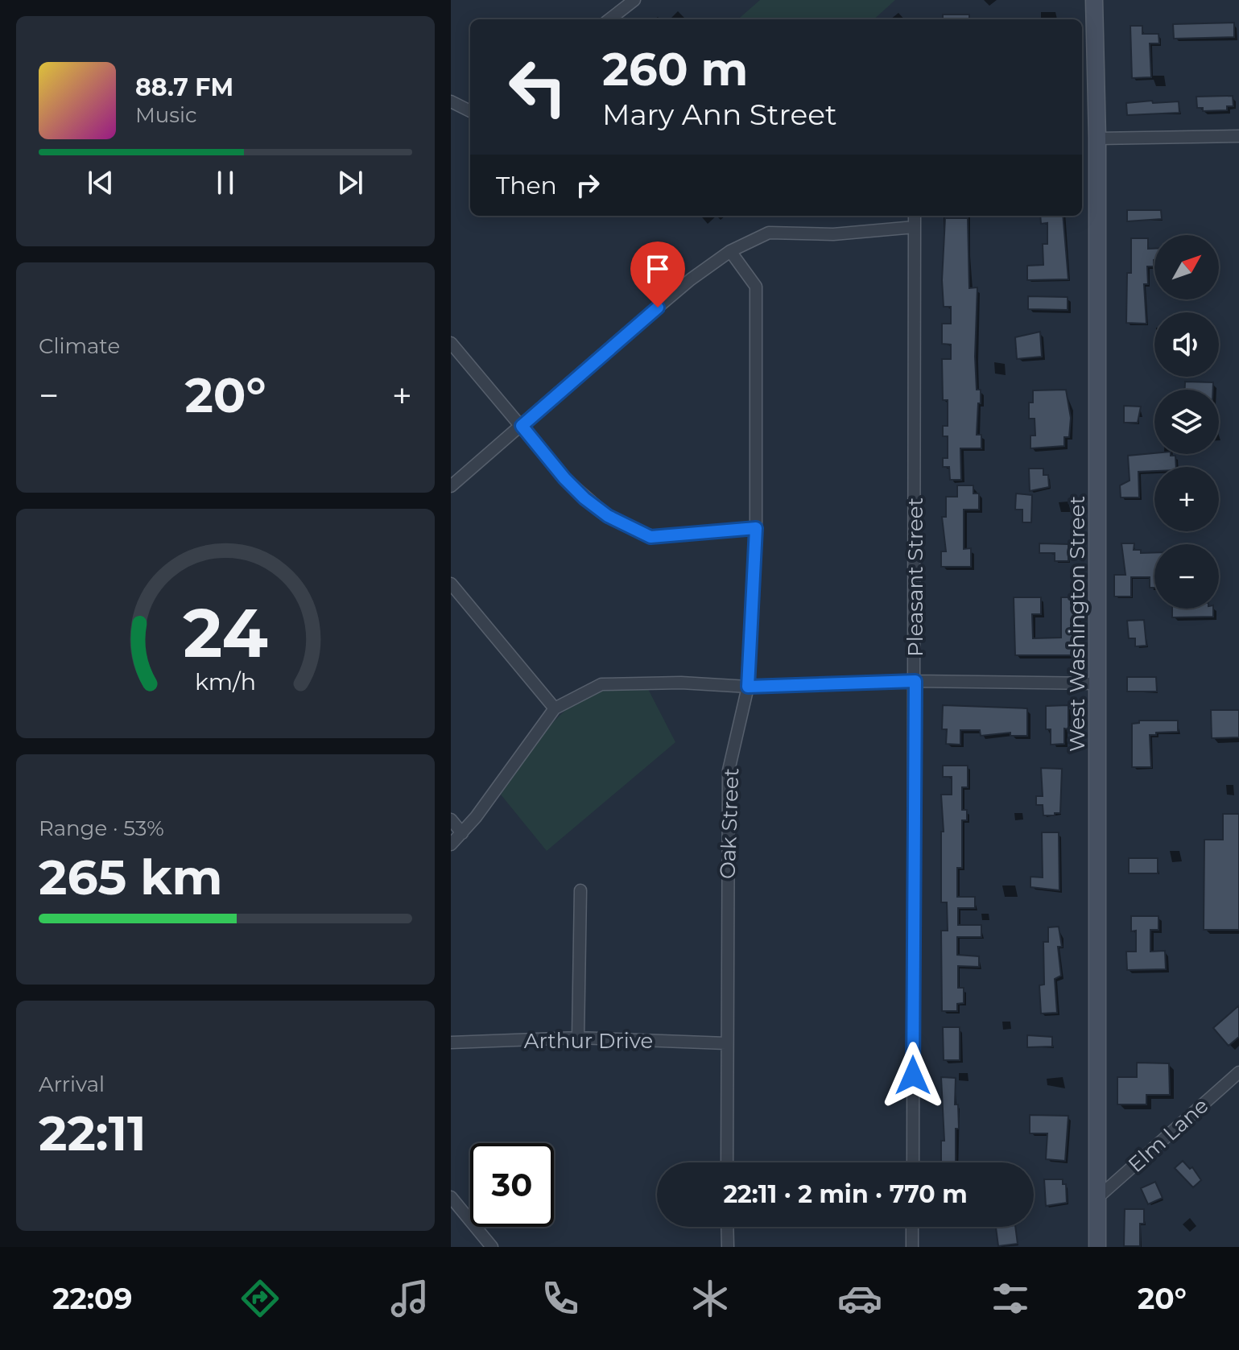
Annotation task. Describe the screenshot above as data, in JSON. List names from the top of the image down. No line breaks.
{"streets":{"main road":["West Washington Street"],"street":["Pleasant Street","Oak Street","Arthur Drive","Elm Lane"]},"crossings":[["West Washington Street","Elm Lane"],["Oak Street","Arthur Drive"]],"north":"top right","page":{"turn":["260 m","Mary Ann Street"],"song":["88.7 FM","Music"],"then":"Then","map_buttons":["+","−"],"tile":["Climate",["Range · 53%","265 km"],["Arrival","22:11"]],"heat":["−","20°","+"],"limit":"30","trip":"22:11 · 2 min · 770 m","tabs":["22:09","20°"],"gauge":["24","km/h"]}}
